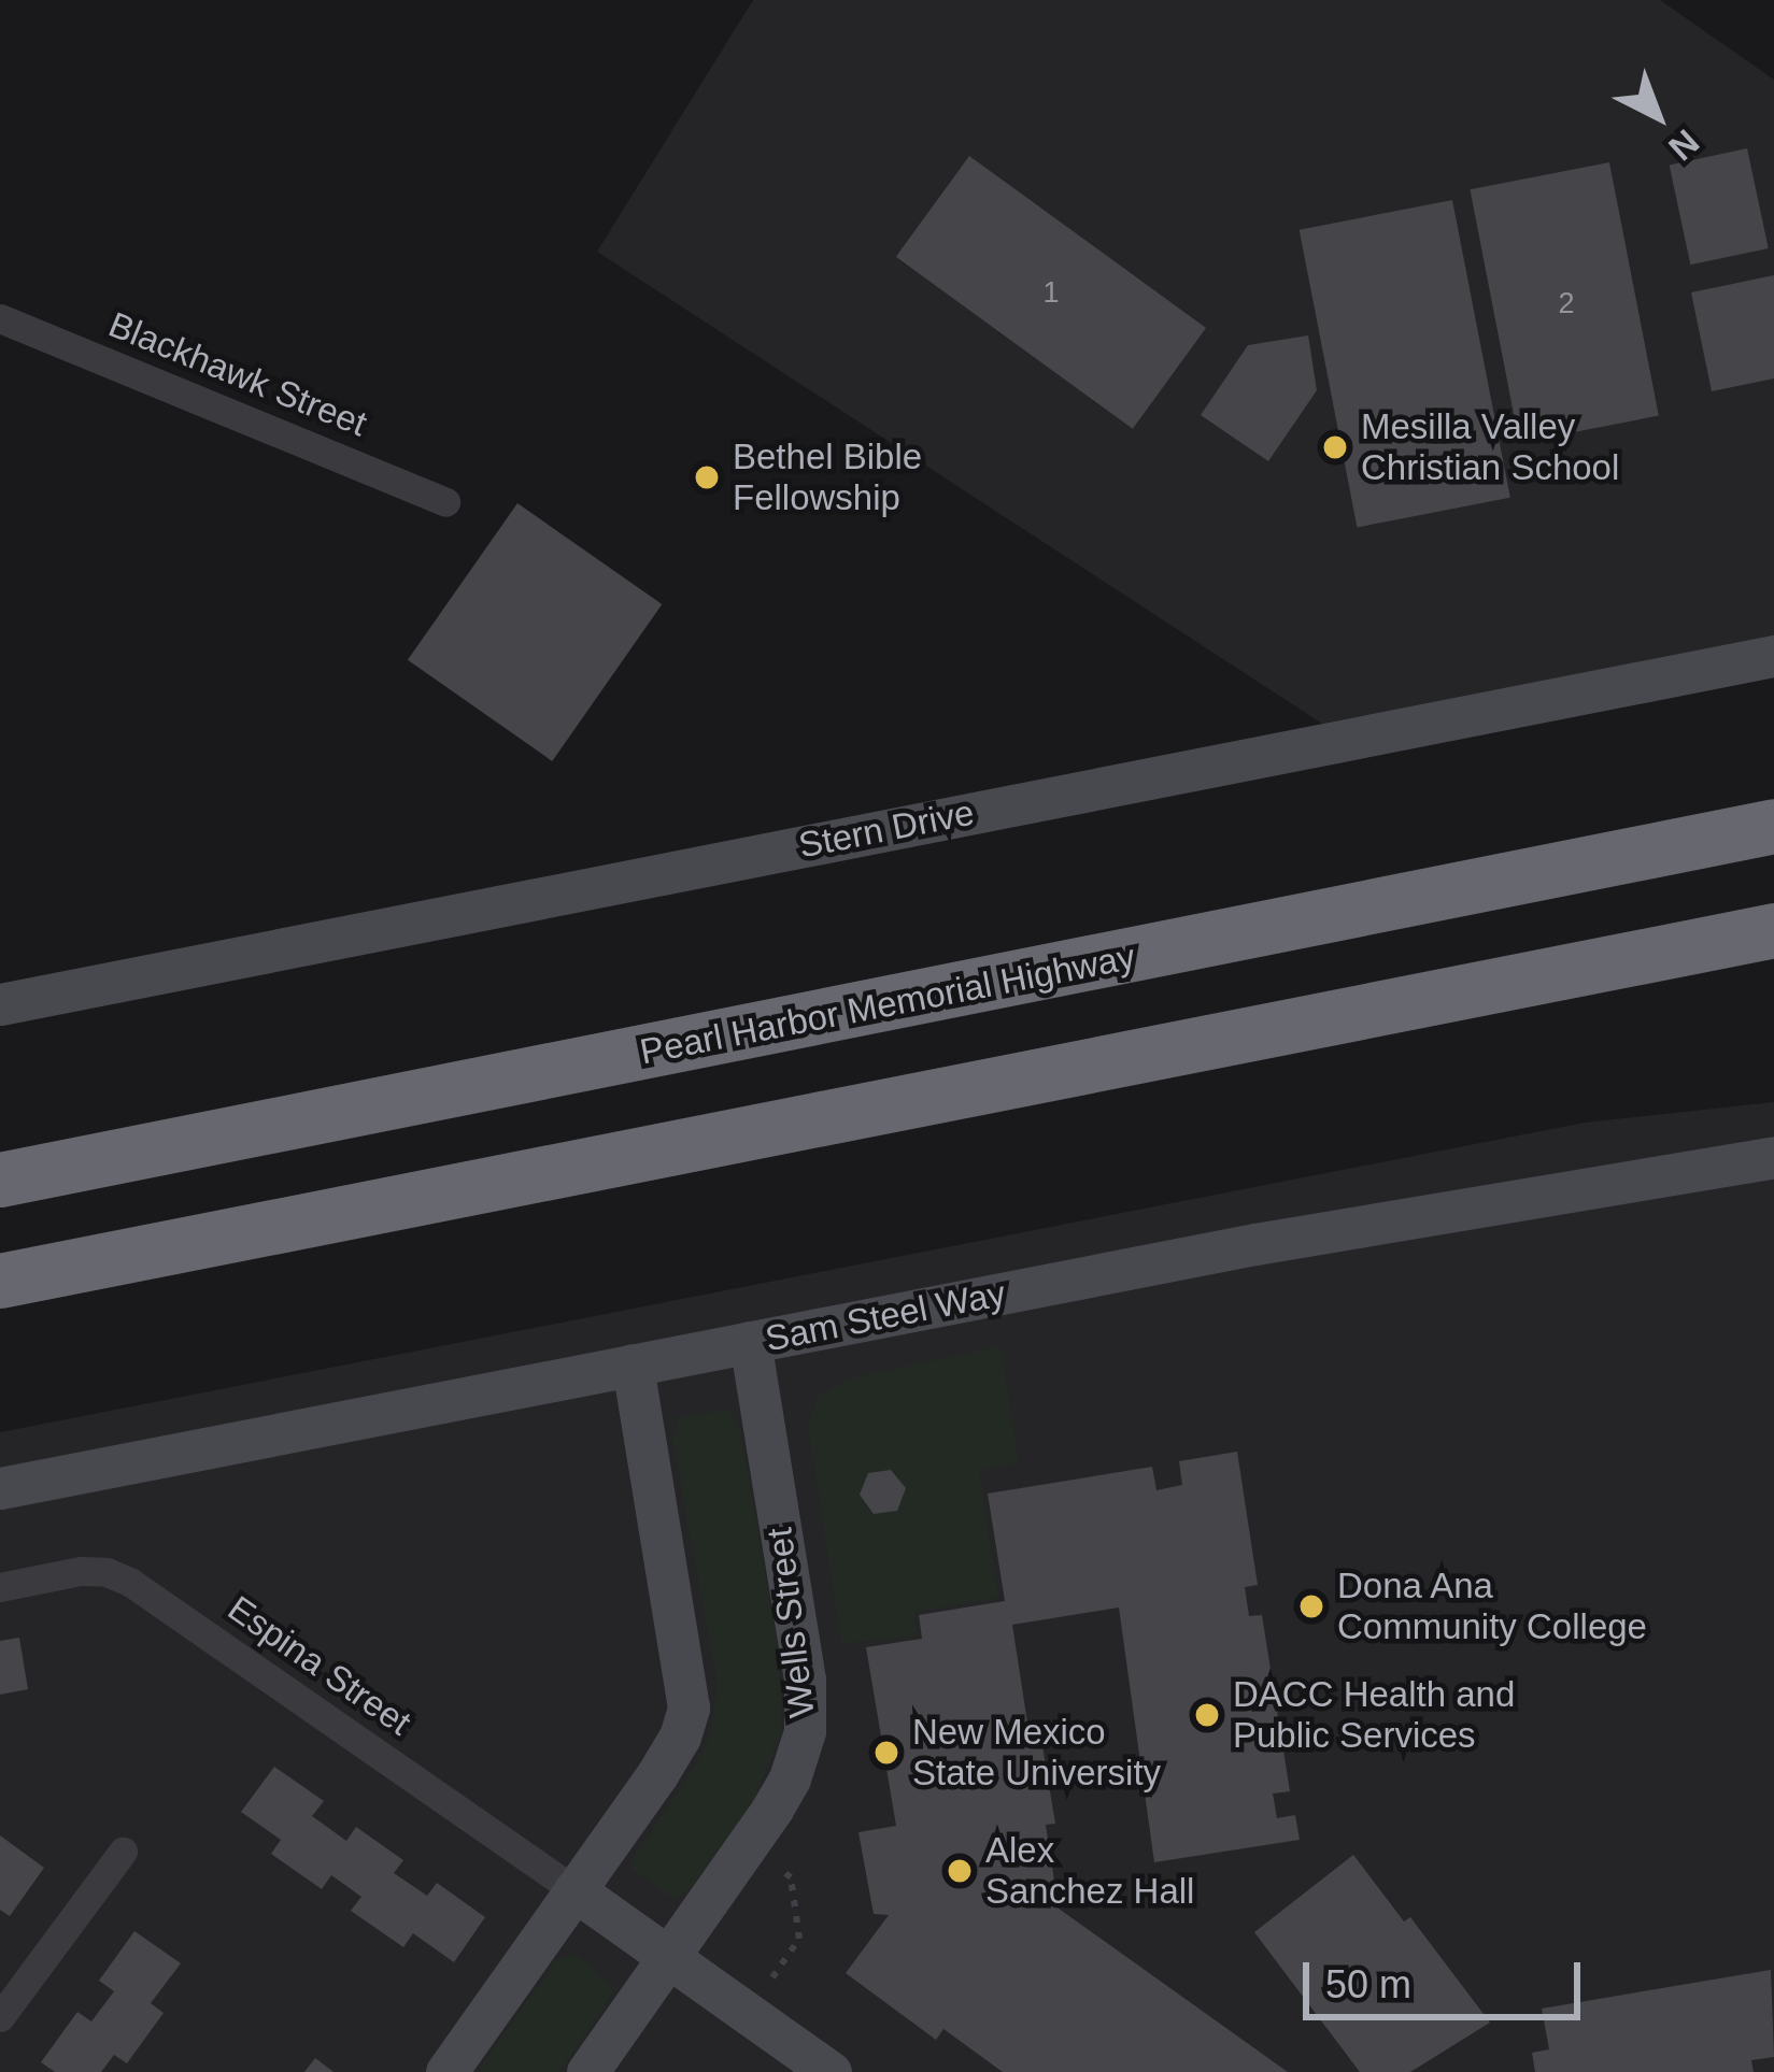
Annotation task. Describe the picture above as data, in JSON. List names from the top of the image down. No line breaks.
{"streets":{"highway":["Pearl Harbor Memorial Highway"],"street":["Blackhawk Street","Stern Drive","Sam Steel Way","Wells Street","Espina Street"]},"crossings":[["Sam Steel Way","Wells Street"]],"places":["Mesilla Valley Christian School","Bethel Bible Fellowship","Dona Ana Community College","DACC Health and Public Services","New Mexico State University","Alex Sanchez Hall"],"house_numbers":["1","2"],"scale_bar":"50 m","north":"bottom right"}
